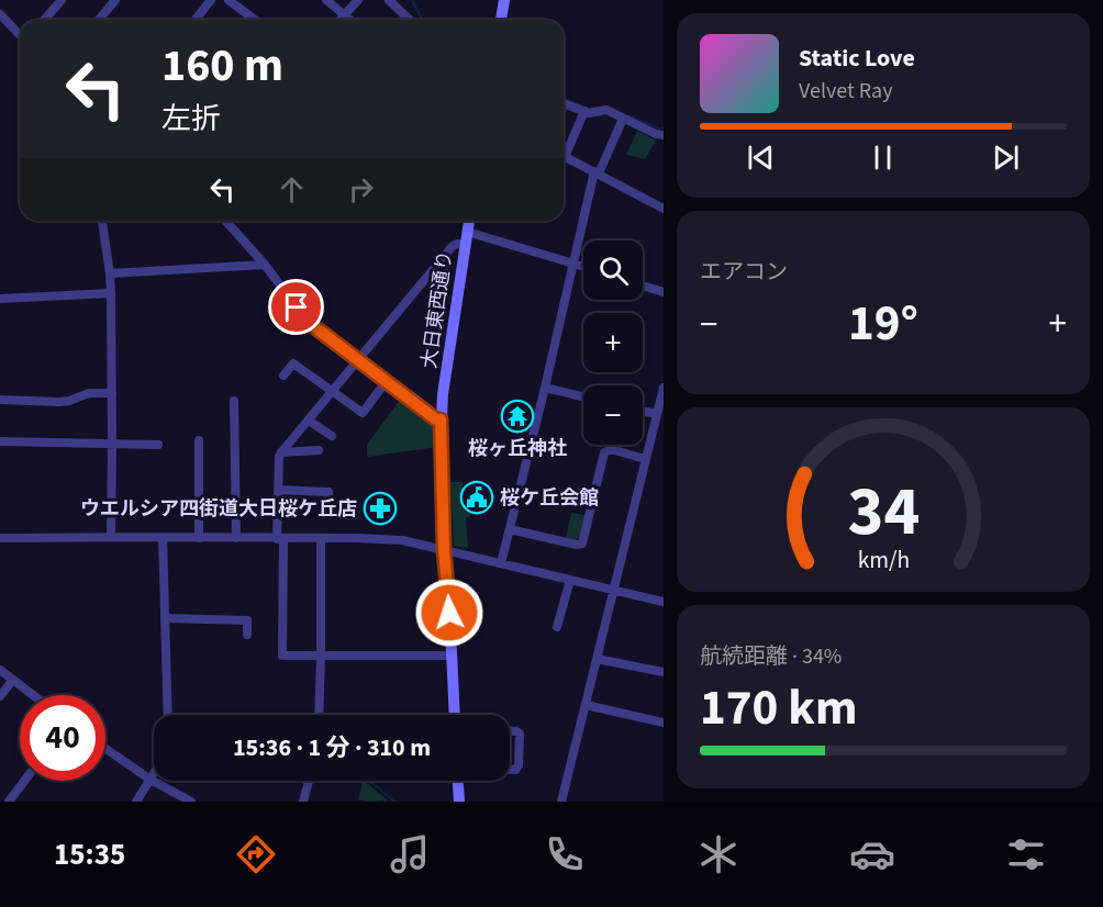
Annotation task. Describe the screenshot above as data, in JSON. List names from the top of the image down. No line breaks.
{"streets":{"street":["大日東西通り"]},"places":{"temple":["桜ヶ丘神社"],"public building":["桜ケ丘会館"],"pharmacy":["ウエルシア四街道大日桜ケ丘店"]},"page":{"turn":["160 m","左折"],"song":["Static Love","Velvet Ray"],"tile":["エアコン",["航続距離 · 34%","170 km"]],"map_buttons":["+","−"],"heat":["−","19°","+"],"limit":"40","trip":"15:36 · 1 分 · 310 m","tabs":"15:35","gauge":["34","km/h"]}}
